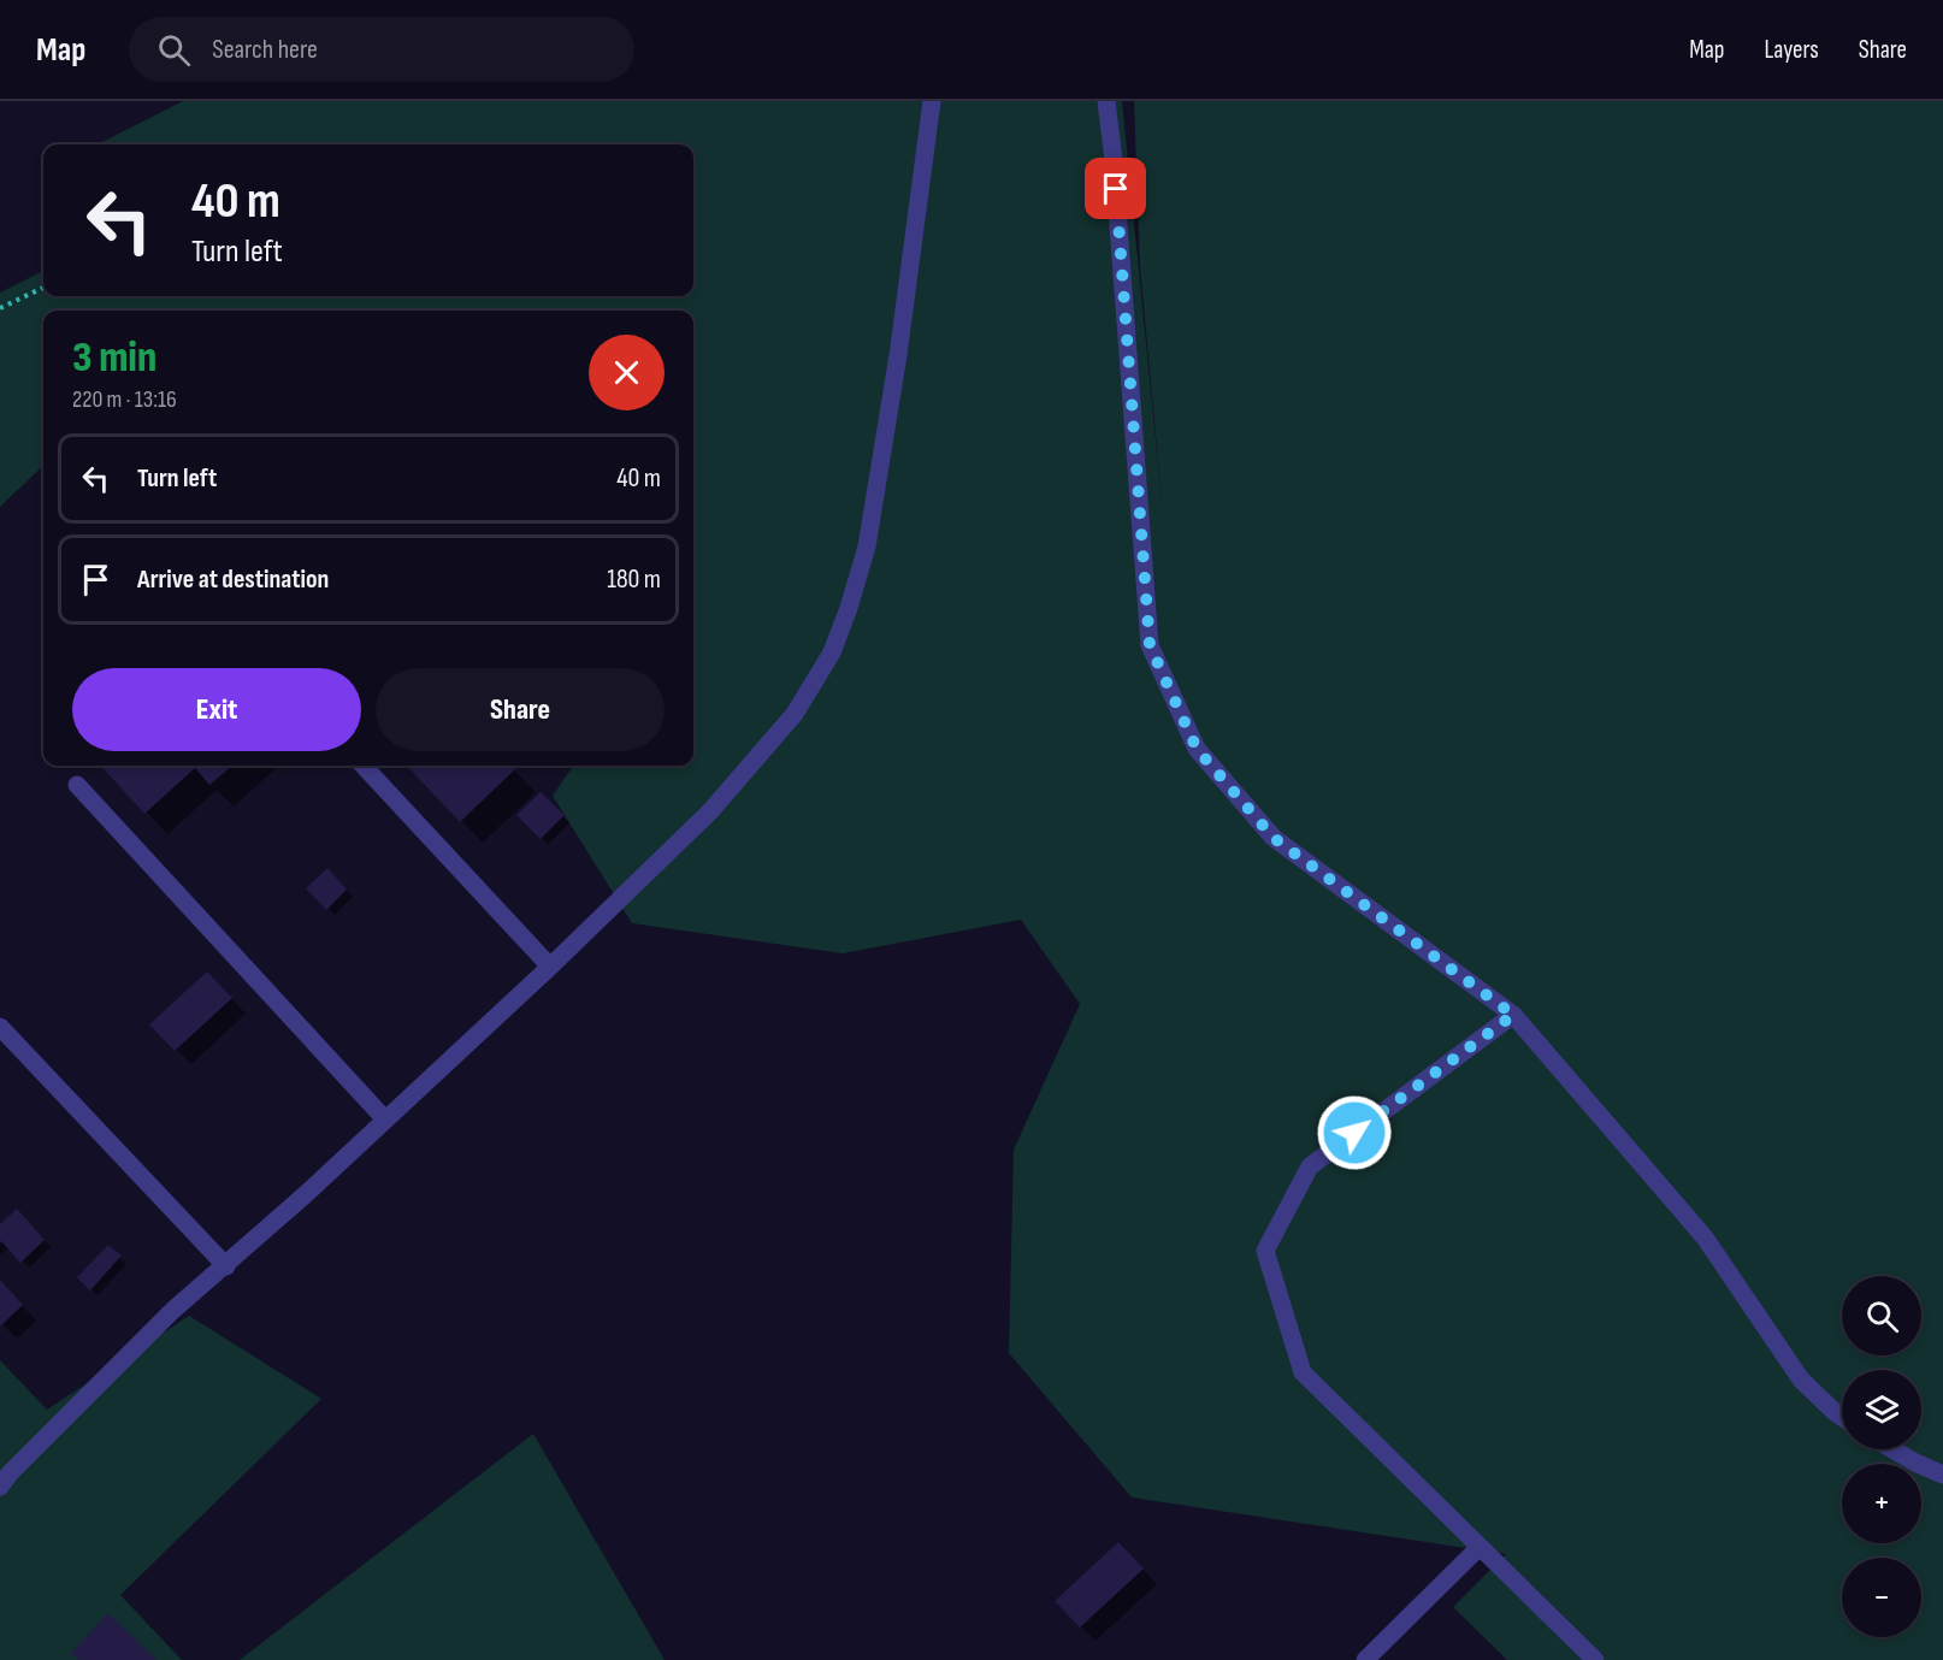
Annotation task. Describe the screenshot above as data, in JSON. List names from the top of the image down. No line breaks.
{"page":{"header":"Map","search":"Search here","nav":["Map","Layers","Share"],"turn":["40 m","Turn left"],"heading":["3 min","220 m · 13:16"],"list":[{"name":"Turn left","value":"40 m"},{"name":"Arrive at destination","value":"180 m"}],"buttons":["Exit","Share"],"map_buttons":["+","−"]}}
